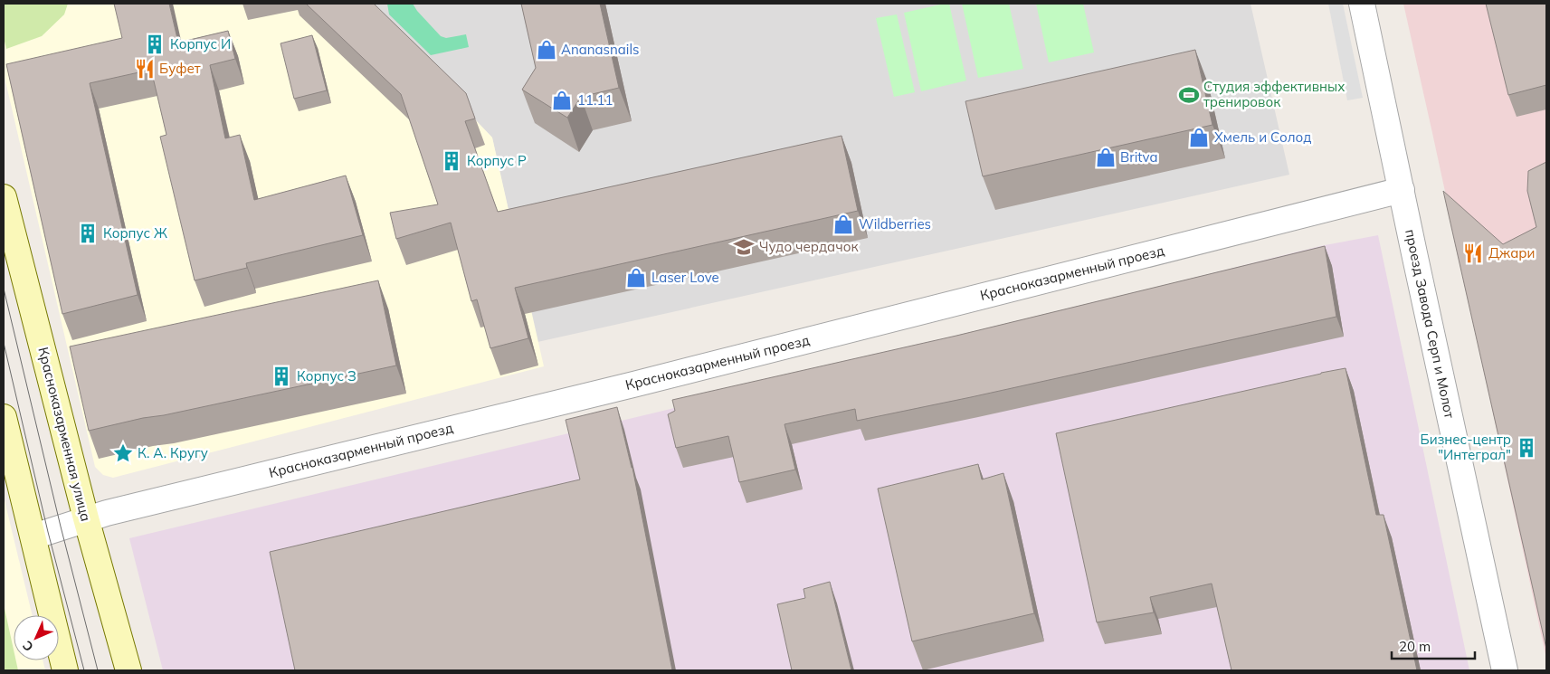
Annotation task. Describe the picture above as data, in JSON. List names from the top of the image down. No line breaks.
{"streets":{"main road":["Красноказарменная улица"],"street":["Красноказарменный проезд","проезд Завода Серп и Молот"]},"crossings":[["Красноказарменный проезд","проезд Завода Серп и Молот"],["Красноказарменный проезд","Красноказарменная улица"]],"places":{"building":["Корпус И","Корпус Р","Корпус Ж","Корпус З","Бизнес-центр \"Интеграл\""],"shop":["Ananasnails","11.11","Хмель и Солод","Britva","Wildberries","Laser Love"],"restaurant":["Буфет","Джари"],"sports":["Студия эффективных тренировок"],"school or university":["Чудо чердачок"],"place":["К. А. Кругу"]},"scale_bar":"20 m","north":"bottom left"}
